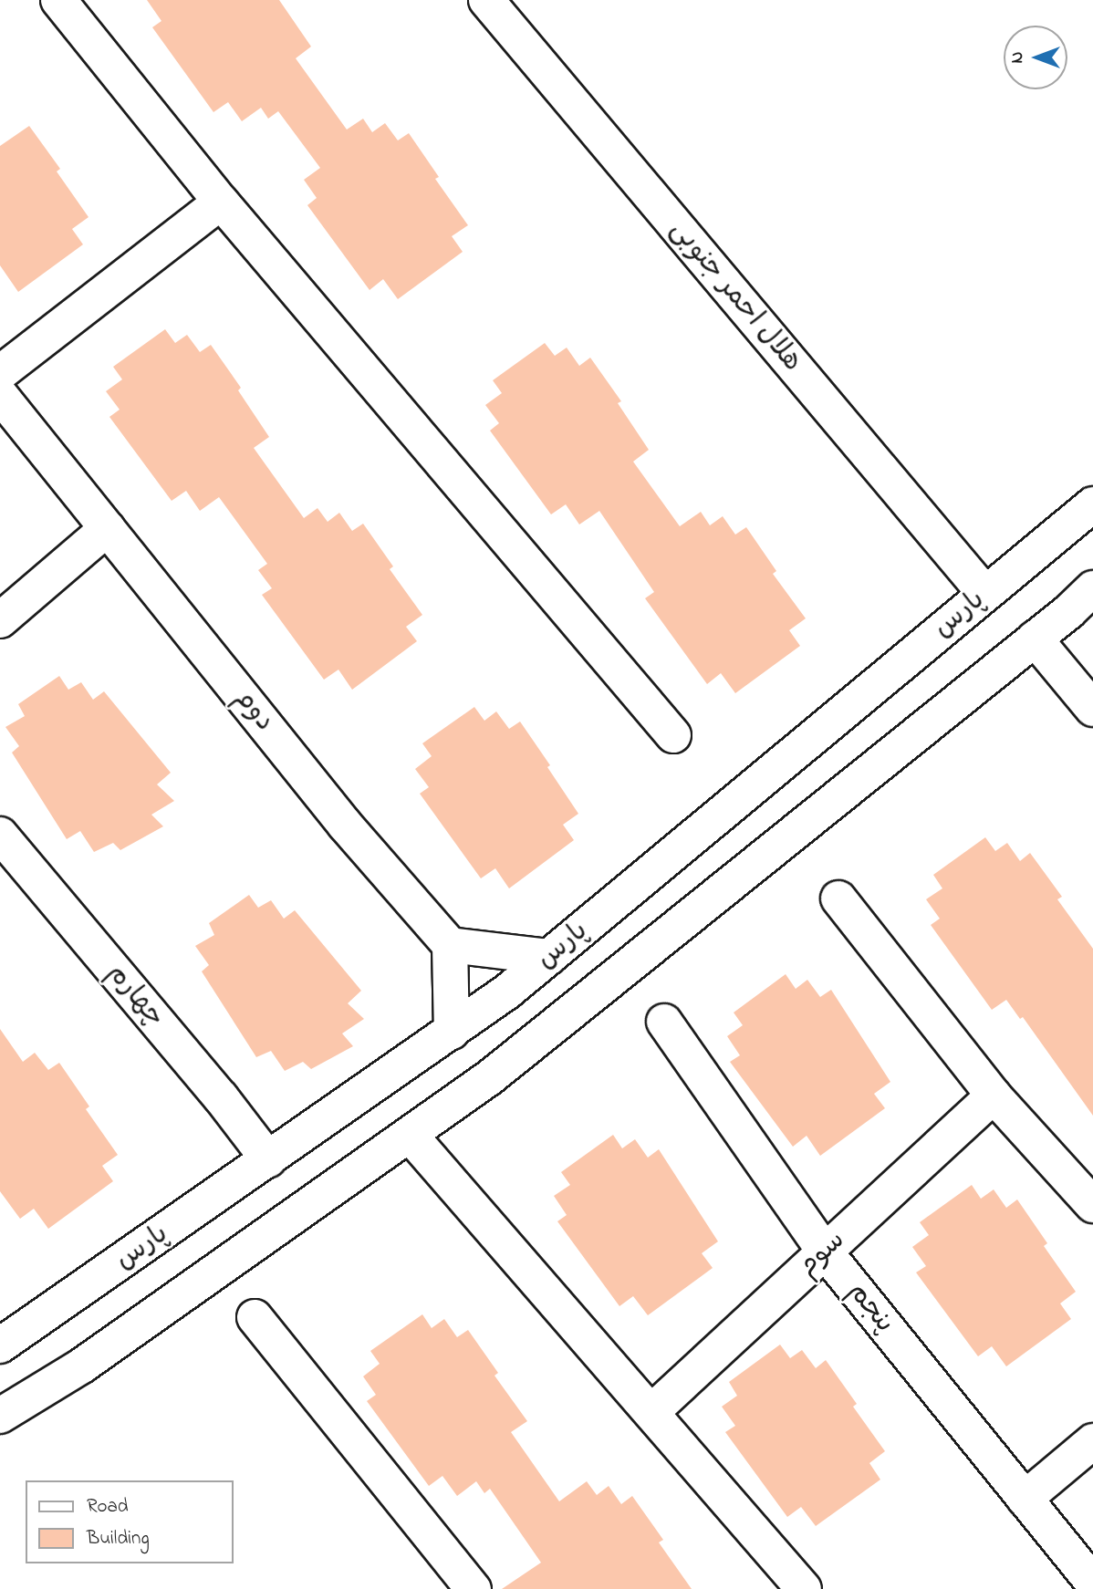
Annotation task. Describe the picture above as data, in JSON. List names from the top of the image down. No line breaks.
{"streets":{"street":["هلال احمر جنوبی","پارس","دوم","چهارم","سوم","پنجم"]},"crossings":[["هلال احمر جنوبی","پارس"],["پارس","چهارم"],["سوم","پنجم"]],"legend":["Road","Building"],"north":"left"}
